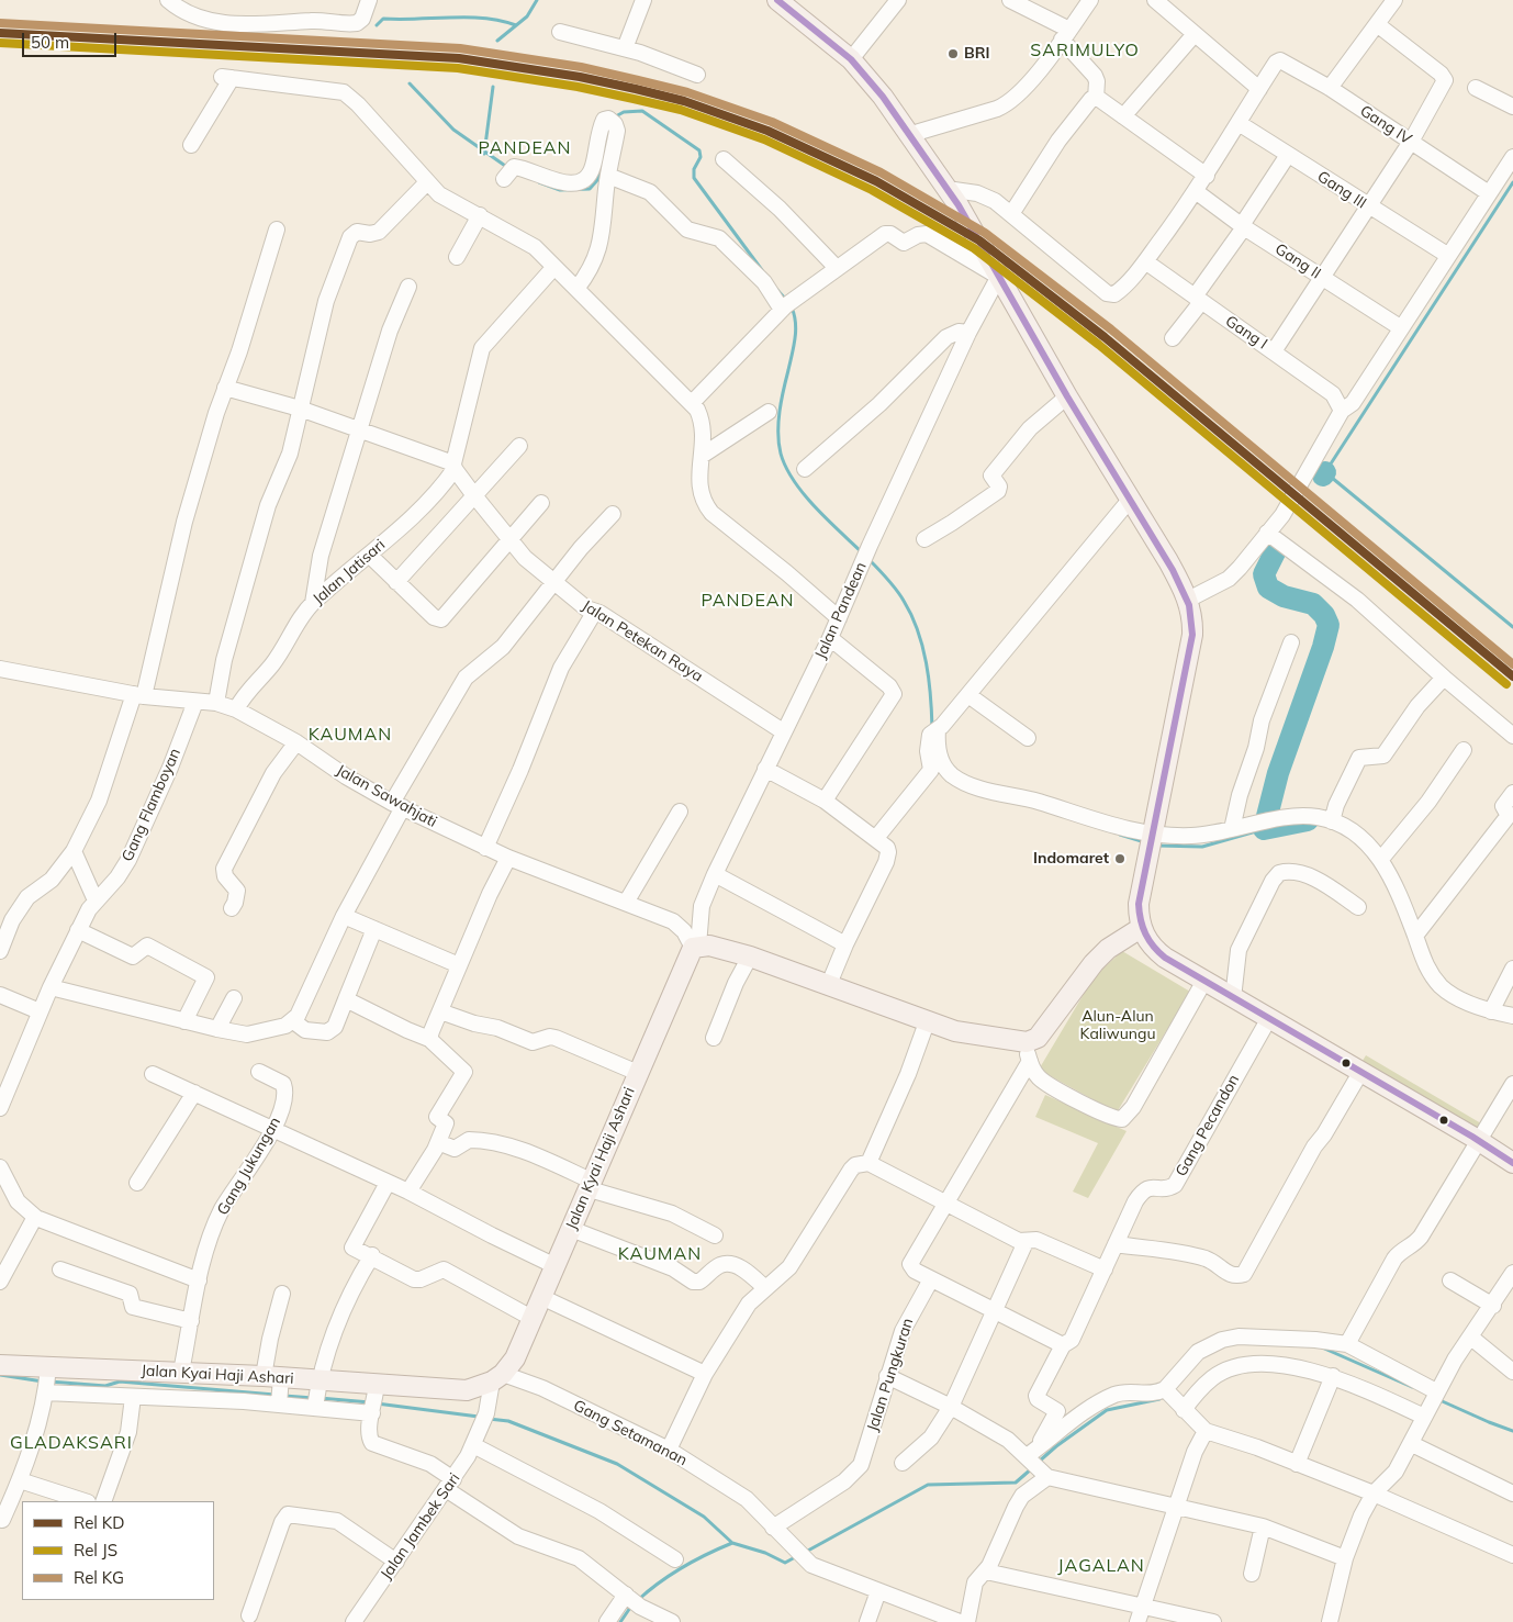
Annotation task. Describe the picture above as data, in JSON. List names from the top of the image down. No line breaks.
{"streets":{"main road":["Jalan Kyai Haji Ashari"],"street":["Gang IV","Gang III","Gang II","Gang I","Jalan Jatisari","Jalan Pandean","Jalan Petekan Raya","Jalan Sawahjati","Gang Flamboyan","Gang Pecandon","Gang Jukungan","Jalan Pungkuran","Gang Setamanan","Jalan Jambek Sari"]},"crossings":[["Jalan Jatisari","Jalan Petekan Raya"],["Jalan Jatisari","Jalan Sawahjati"],["Jalan Pandean","Jalan Petekan Raya"],["Jalan Pandean","Jalan Sawahjati"],["Jalan Pandean","Jalan Kyai Haji Ashari"],["Jalan Sawahjati","Gang Flamboyan"],["Jalan Sawahjati","Jalan Kyai Haji Ashari"],["Jalan Kyai Haji Ashari","Gang Jukungan"],["Jalan Kyai Haji Ashari","Gang Setamanan"],["Jalan Kyai Haji Ashari","Jalan Jambek Sari"],["Jalan Pungkuran","Gang Setamanan"],["Gang Setamanan","Jalan Jambek Sari"]],"districts":["SARIMULYO","PANDEAN","PANDEAN","KAUMAN","KAUMAN","GLADAKSARI","JAGALAN"],"parks":["Alun-Alun Kaliwungu"],"places":["BRI","Indomaret"],"lines":["rail line KG","rail line KD","rail line JS"],"legend":["Rel KD","Rel JS","Rel KG"],"scale_bar":"50 m"}
